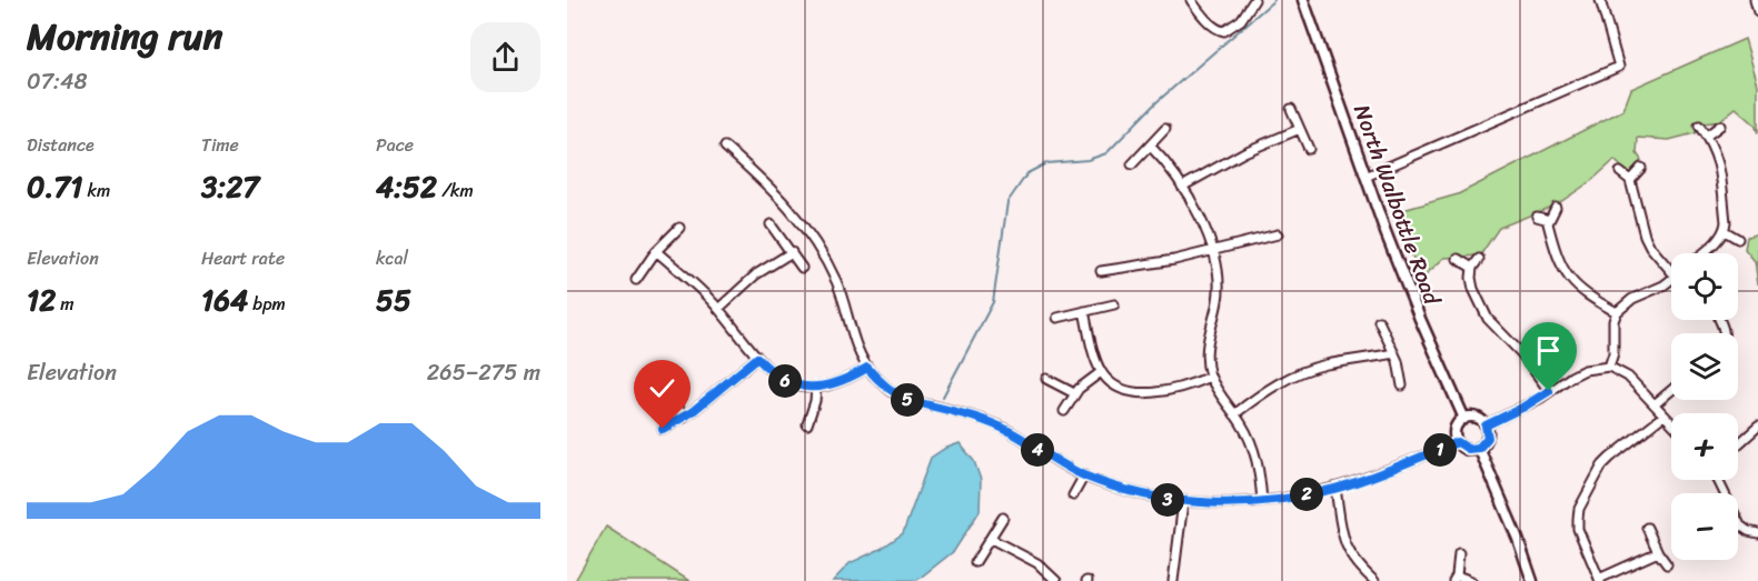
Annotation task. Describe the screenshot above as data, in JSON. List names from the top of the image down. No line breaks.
{"streets":{"street":["North Walbottle Road"]},"page":{"heading":["Morning run","07:48"],"stats":[["Distance","0.71 km"],["Time","3:27"],["Pace","4:52 /km"],["Elevation","12 m"],["Heart rate","164 bpm"],["kcal","55"]],"map_buttons":["+","−"],"chart":["Elevation","265–275 m"],"pins":["6","5","1","4","2","3"]}}
